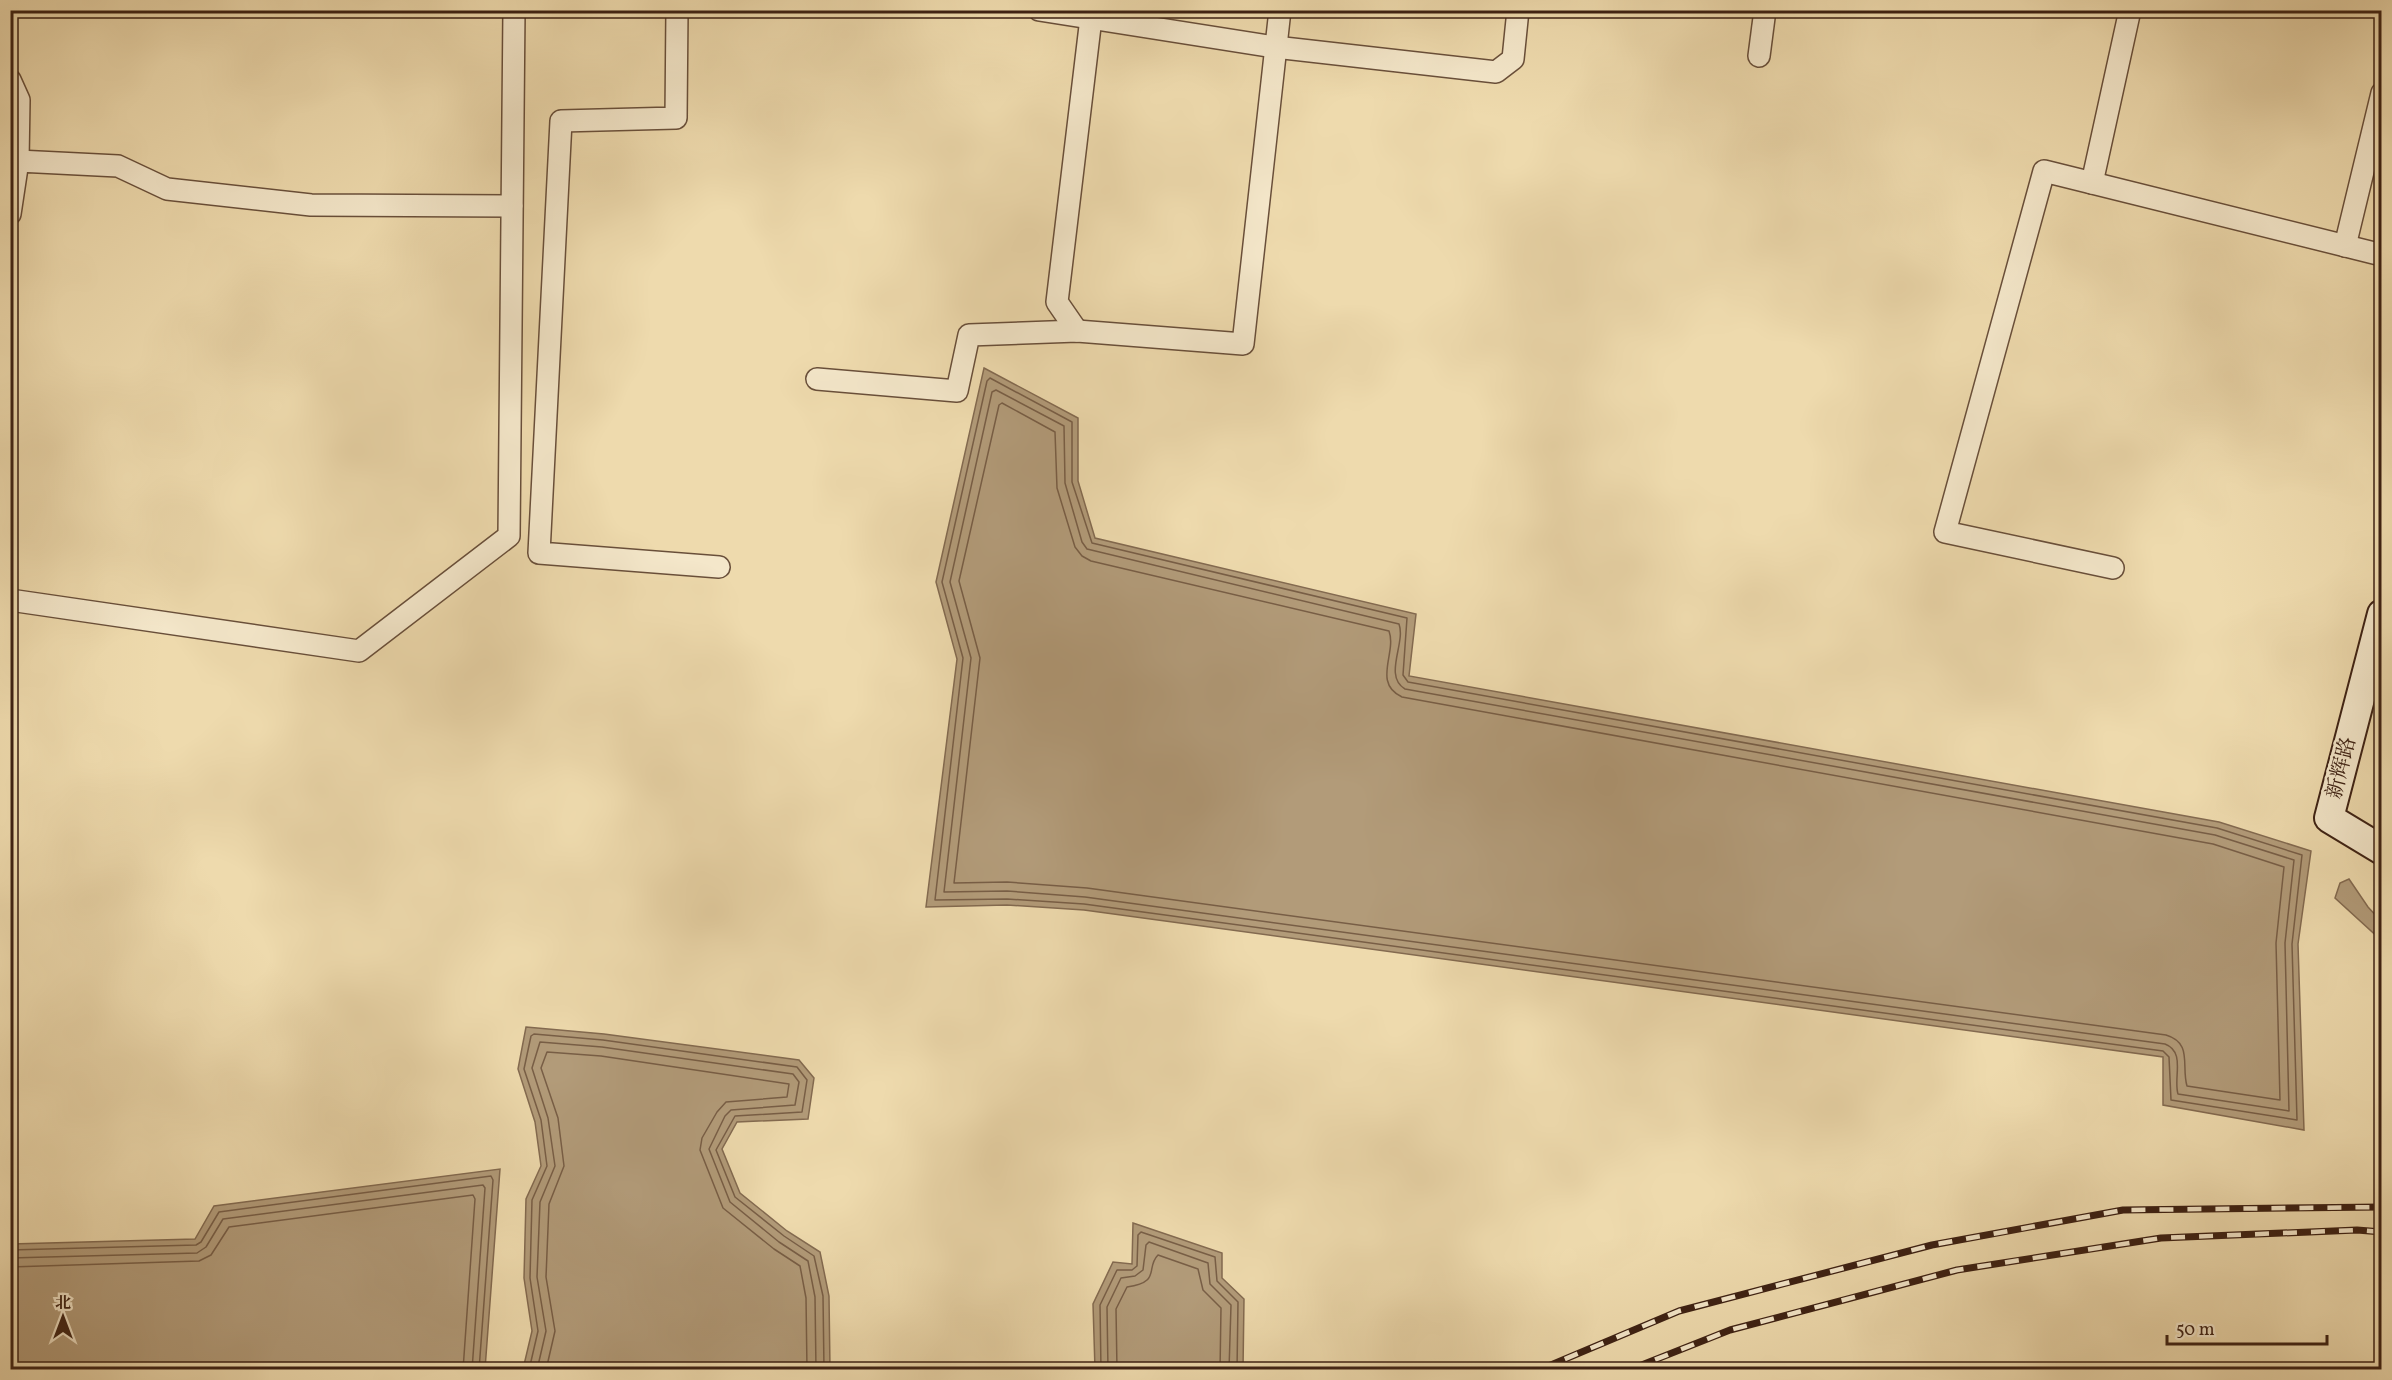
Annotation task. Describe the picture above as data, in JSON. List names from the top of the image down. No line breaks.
{"streets":{"street":["新辉路"]},"scale_bar":"50 m","north":"top"}
